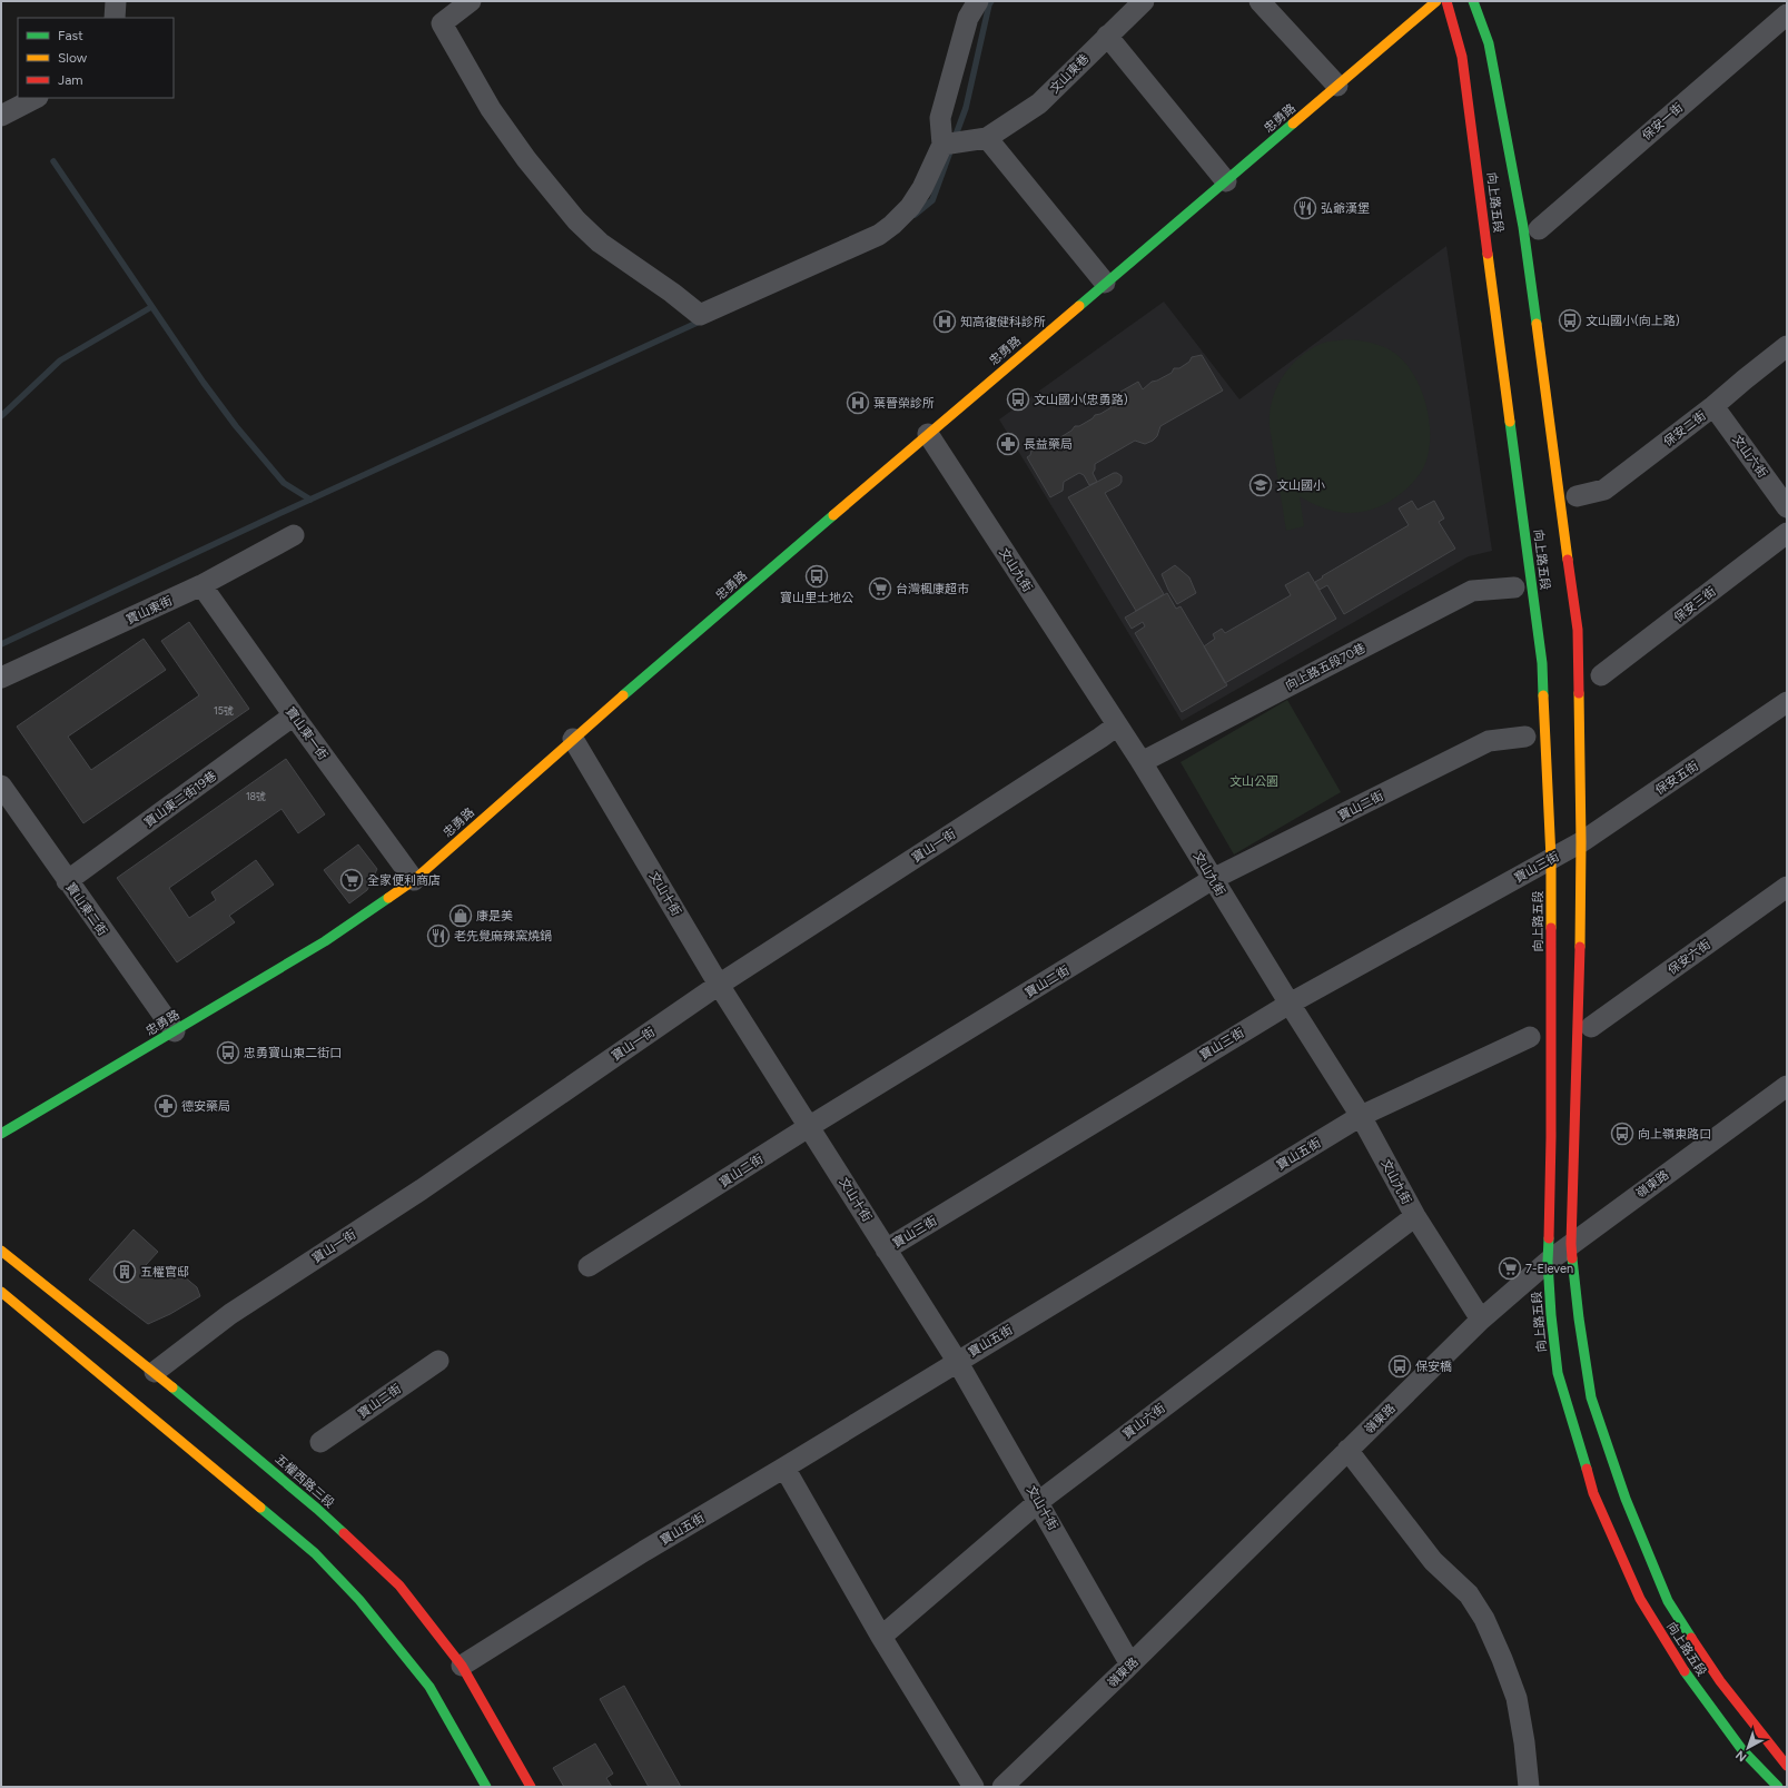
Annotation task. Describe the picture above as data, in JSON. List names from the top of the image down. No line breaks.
{"streets":{"main road":["忠勇路","向上路五段","五權西路三段"],"street":["文山東巷","保安一街","保安二街","文山六街","文山九街","保安三街","寶山東街","向上路五段70巷","寶山東一街","保安五街","寶山東二街19巷","寶山二街","寶山一街","寶山三街","文山十街","寶山東二街","保安六街","寶山五街","嶺東路","寶山六街"]},"crossings":[["忠勇路","文山九街"],["忠勇路","寶山東一街"],["忠勇路","文山十街"],["忠勇路","寶山東二街"],["向上路五段","保安五街"],["向上路五段","寶山三街"],["向上路五段","嶺東路"],["保安二街","文山六街"],["文山九街","向上路五段70巷"],["文山九街","寶山二街"],["文山九街","寶山一街"],["文山九街","寶山三街"],["文山九街","寶山五街"],["文山九街","嶺東路"],["文山九街","寶山六街"],["寶山東街","寶山東一街"],["寶山東一街","寶山東二街19巷"],["保安五街","寶山三街"],["寶山東二街19巷","寶山東二街"],["寶山二街","文山十街"],["寶山一街","文山十街"],["寶山一街","五權西路三段"],["寶山三街","文山十街"],["文山十街","寶山五街"],["文山十街","嶺東路"],["文山十街","寶山六街"],["寶山五街","五權西路三段"]],"parks":["文山公園"],"places":{"restaurant":["弘爺漢堡","老先覺麻辣窯燒鍋"],"bus stop":["文山國小(向上路)","文山國小(忠勇路)","寶山里土地公","忠勇寶山東二街口","向上嶺東路口","保安橋"],"hospital":["知高復健科診所","葉晉榮診所"],"pharmacy":["長益藥局","德安藥局"],"school or university":["文山國小"],"supermarket":["台灣楓康超市","全家便利商店","7-Eleven"],"shop":["康是美"],"building":["五權官邸"]},"house_numbers":["15號","18號"],"legend":["Fast","Slow","Jam"],"north":"bottom left"}
